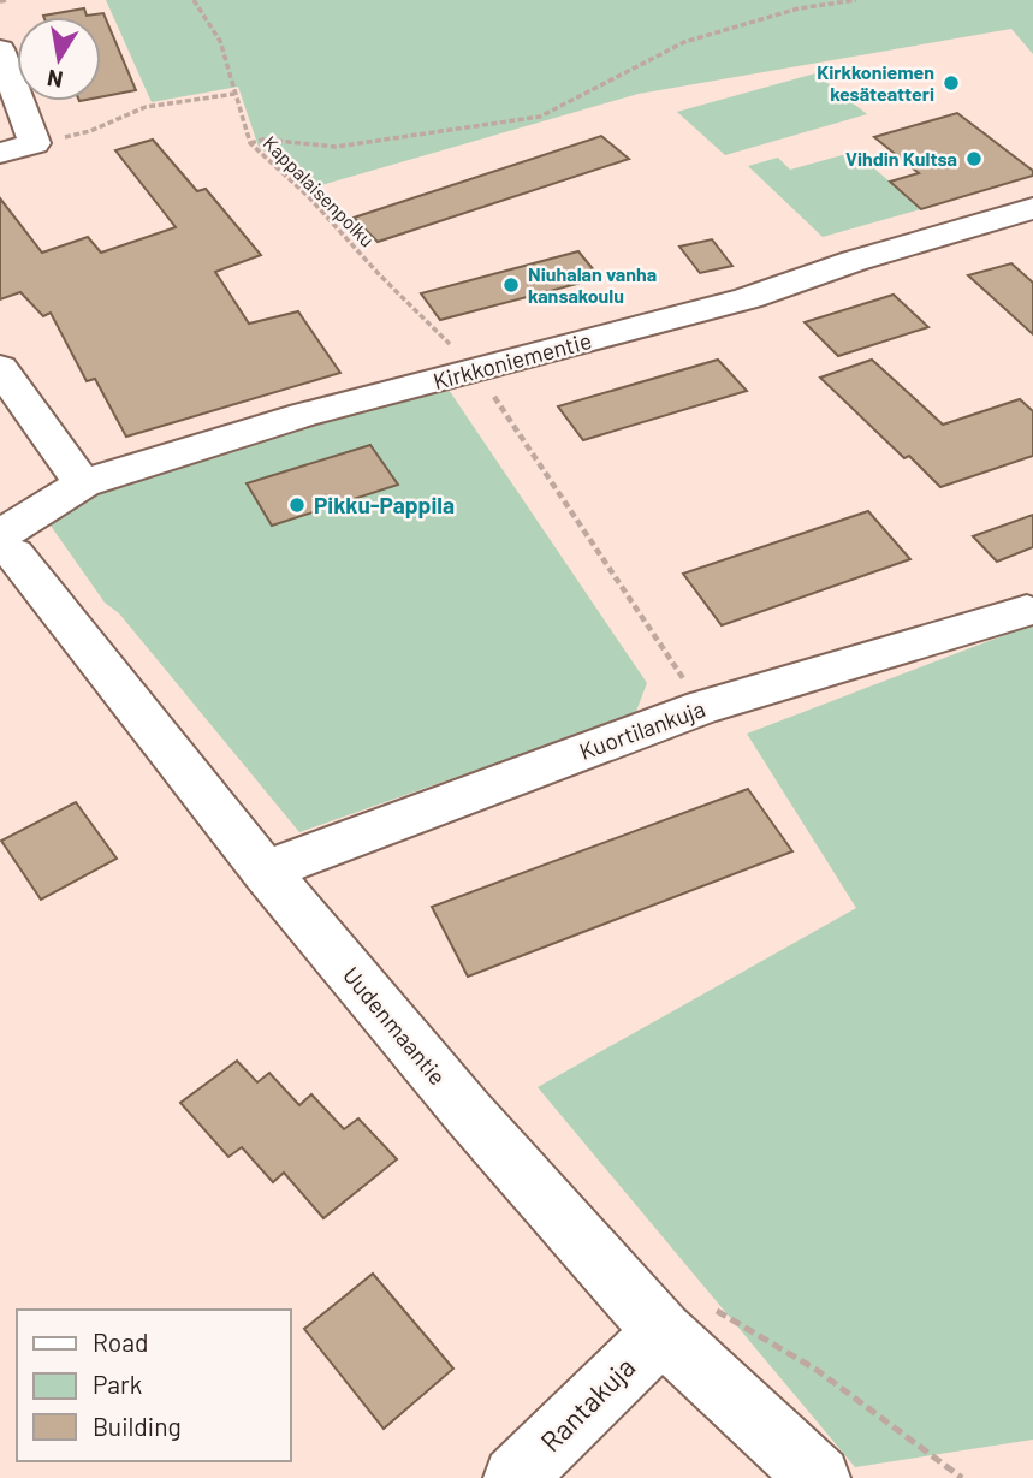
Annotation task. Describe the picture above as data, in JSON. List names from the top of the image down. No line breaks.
{"streets":{"street":["Kirkkoniementie","Kuortilankuja","Uudenmaantie","Rantakuja"],"path":["Kappalaisenpolku"]},"crossings":[["Kappalaisenpolku","Kirkkoniementie"],["Kappalaisenpolku","Kuortilankuja"],["Kuortilankuja","Uudenmaantie"],["Uudenmaantie","Rantakuja"]],"places":["Kirkkoniemen kesäteatteri","Vihdin Kultsa","Niuhalan vanha kansakoulu","Pikku-Pappila"],"legend":["Road","Park","Building"],"north":"bottom"}
